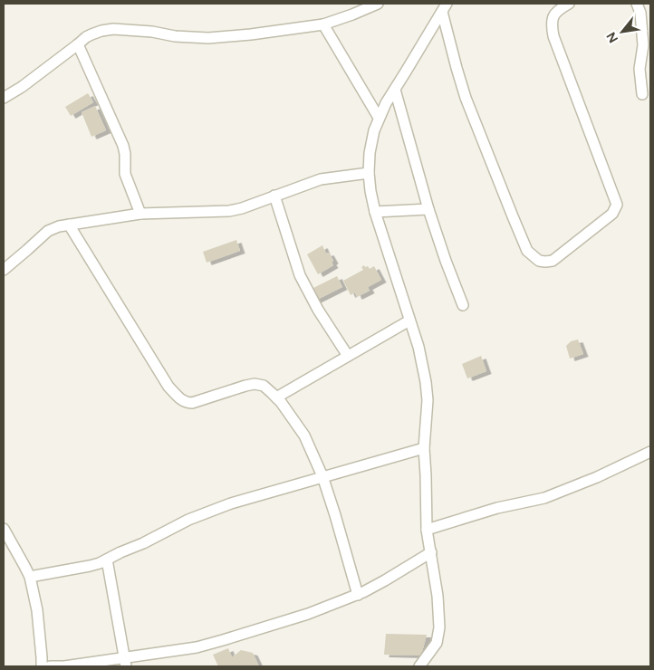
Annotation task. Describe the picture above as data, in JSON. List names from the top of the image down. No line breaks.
{"north":"bottom left"}
